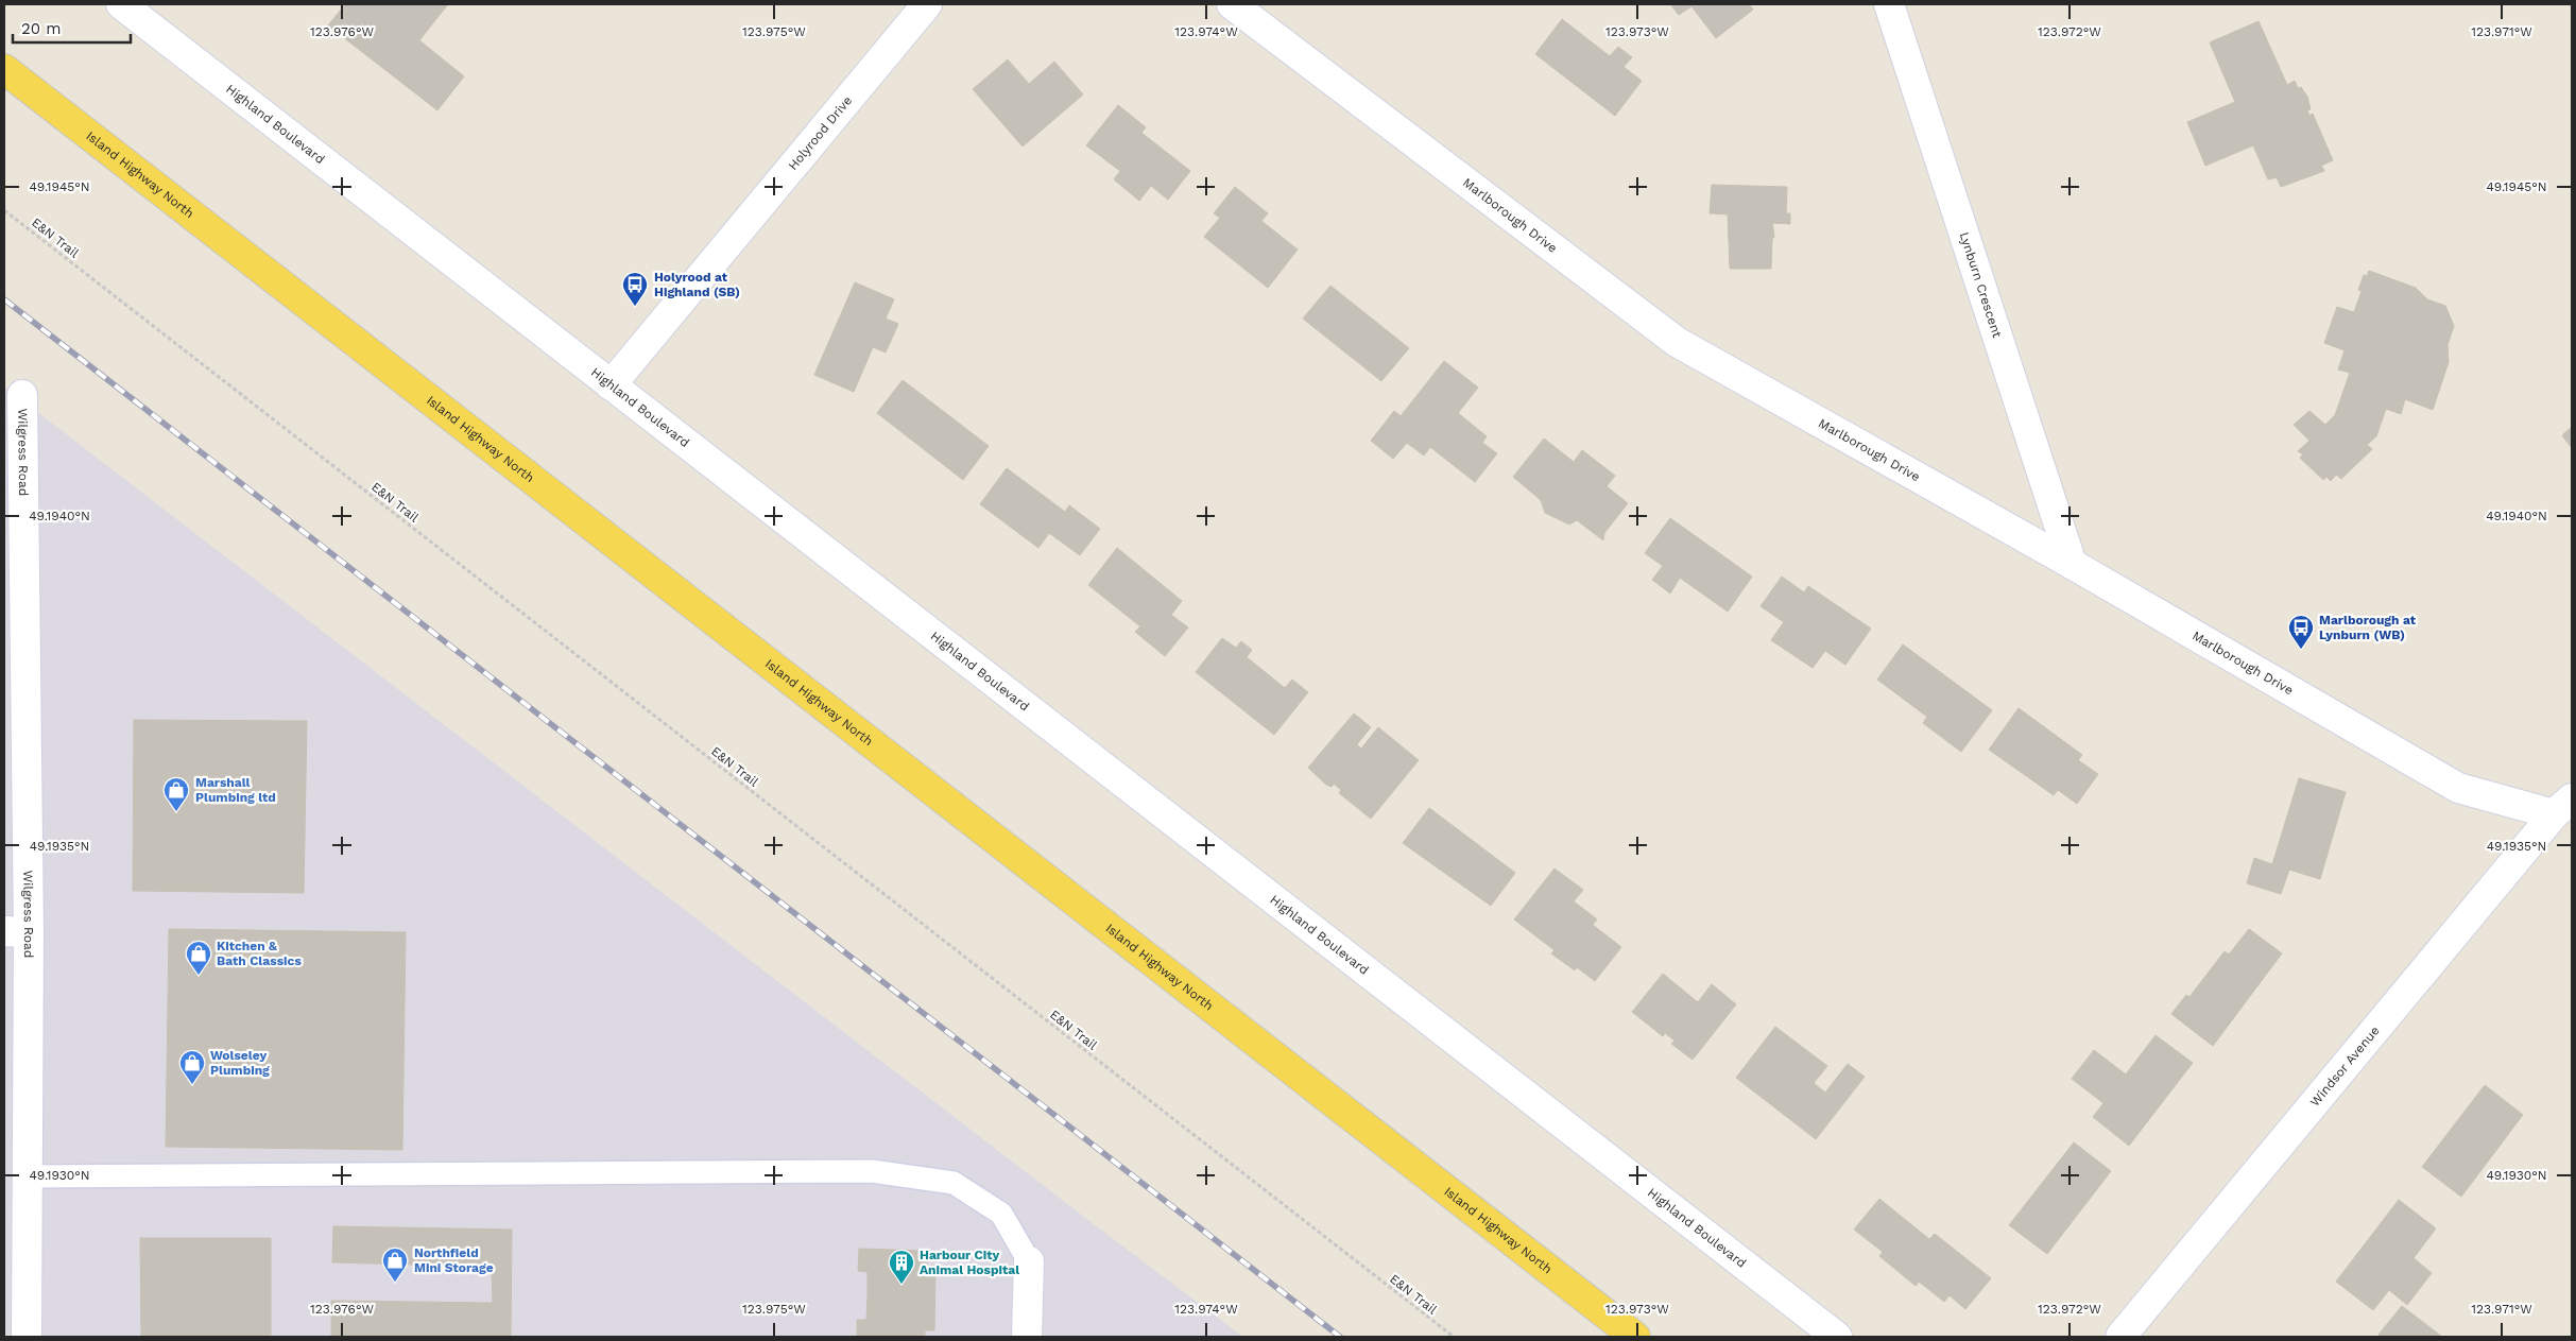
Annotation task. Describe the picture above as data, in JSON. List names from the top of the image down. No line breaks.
{"streets":{"main road":["Island Highway North"],"street":["Highland Boulevard","Holyrood Drive","Marlborough Drive","Lynburn Crescent","Wilgress Road","Windsor Avenue"],"path":["E&N Trail"]},"crossings":[["Highland Boulevard","Holyrood Drive"],["Marlborough Drive","Lynburn Crescent"],["Marlborough Drive","Windsor Avenue"]],"places":{"bus stop":["Holyrood at Highland (SB)","Marlborough at Lynburn (WB)"],"shop":["Marshall Plumbing ltd","Kitchen & Bath Classics","Wolseley Plumbing","Northfield Mini Storage"],"building":["Harbour City Animal Hospital"]},"scale_bar":"20 m","coordinates":["123.976°W","123.975°W","123.974°W","123.973°W","123.972°W","123.971°W","49.1945°N","49.1940°N","49.1935°N","49.1930°N"]}
